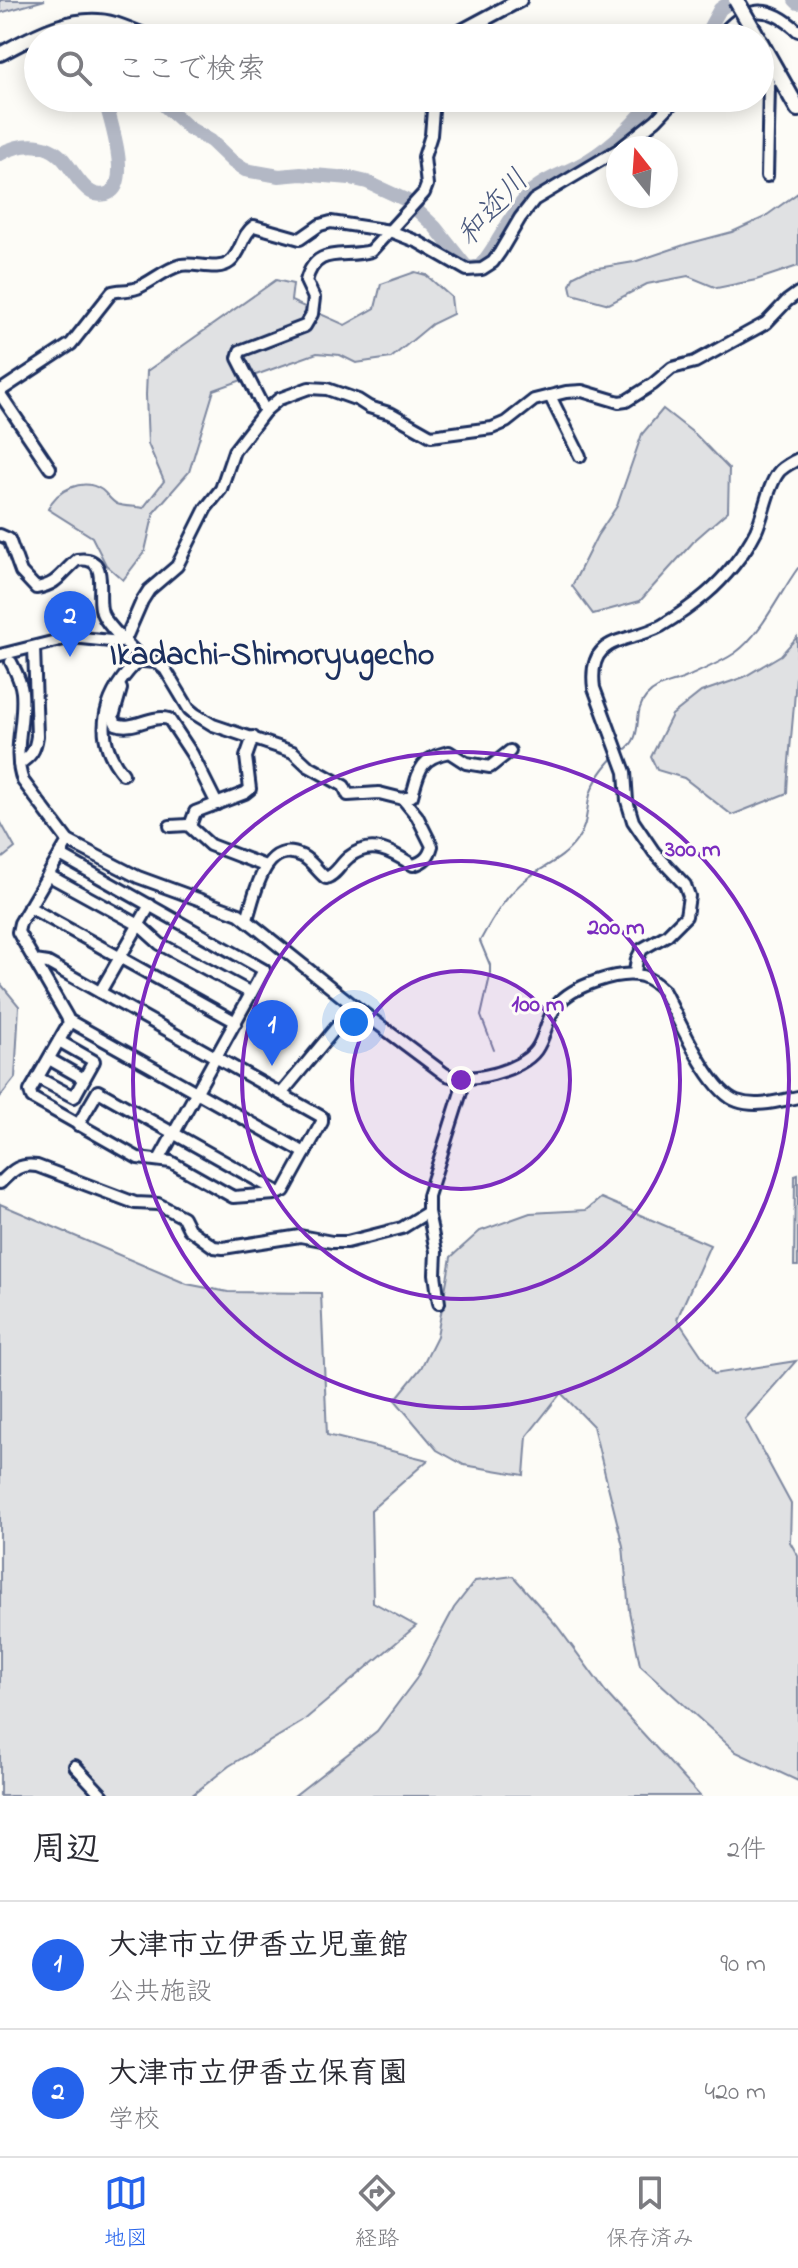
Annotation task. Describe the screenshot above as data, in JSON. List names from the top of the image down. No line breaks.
{"districts":["Ikadachi-Shimoryugecho"],"water":["和迩川"],"north":"top","page":{"search":"ここで検索","pins":["2","1"],"heading":["周辺","2件"],"list":[{"mark":"1","name":"大津市立伊香立児童館","note":"公共施設","value":"90 m"},{"mark":"2","name":"大津市立伊香立保育園","note":"学校","value":"420 m"}],"nav":["地図","経路","保存済み"]},"rings":["300 m","200 m","100 m"]}
